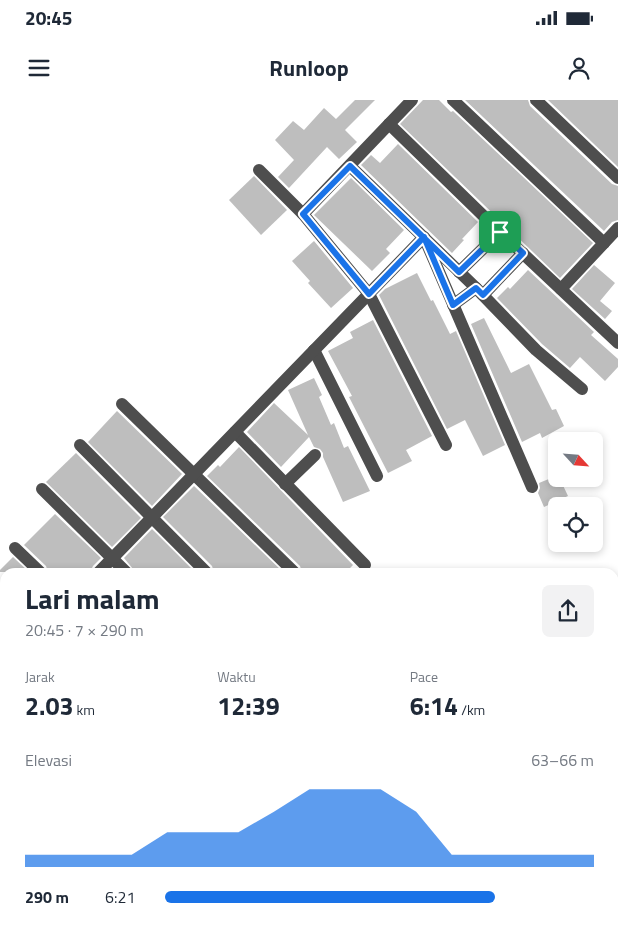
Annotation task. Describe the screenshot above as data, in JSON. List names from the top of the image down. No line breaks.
{"north":"bottom right","page":{"status":"20:45","header":"Runloop","heading":["Lari malam","20:45 · 7 × 290 m"],"stats":[["Jarak","2.03 km"],["Waktu","12:39"],["Pace","6:14 /km"]],"chart":["Elevasi","63–66 m"],"list":[{"name":"290 m","note":"6:21"}]}}
